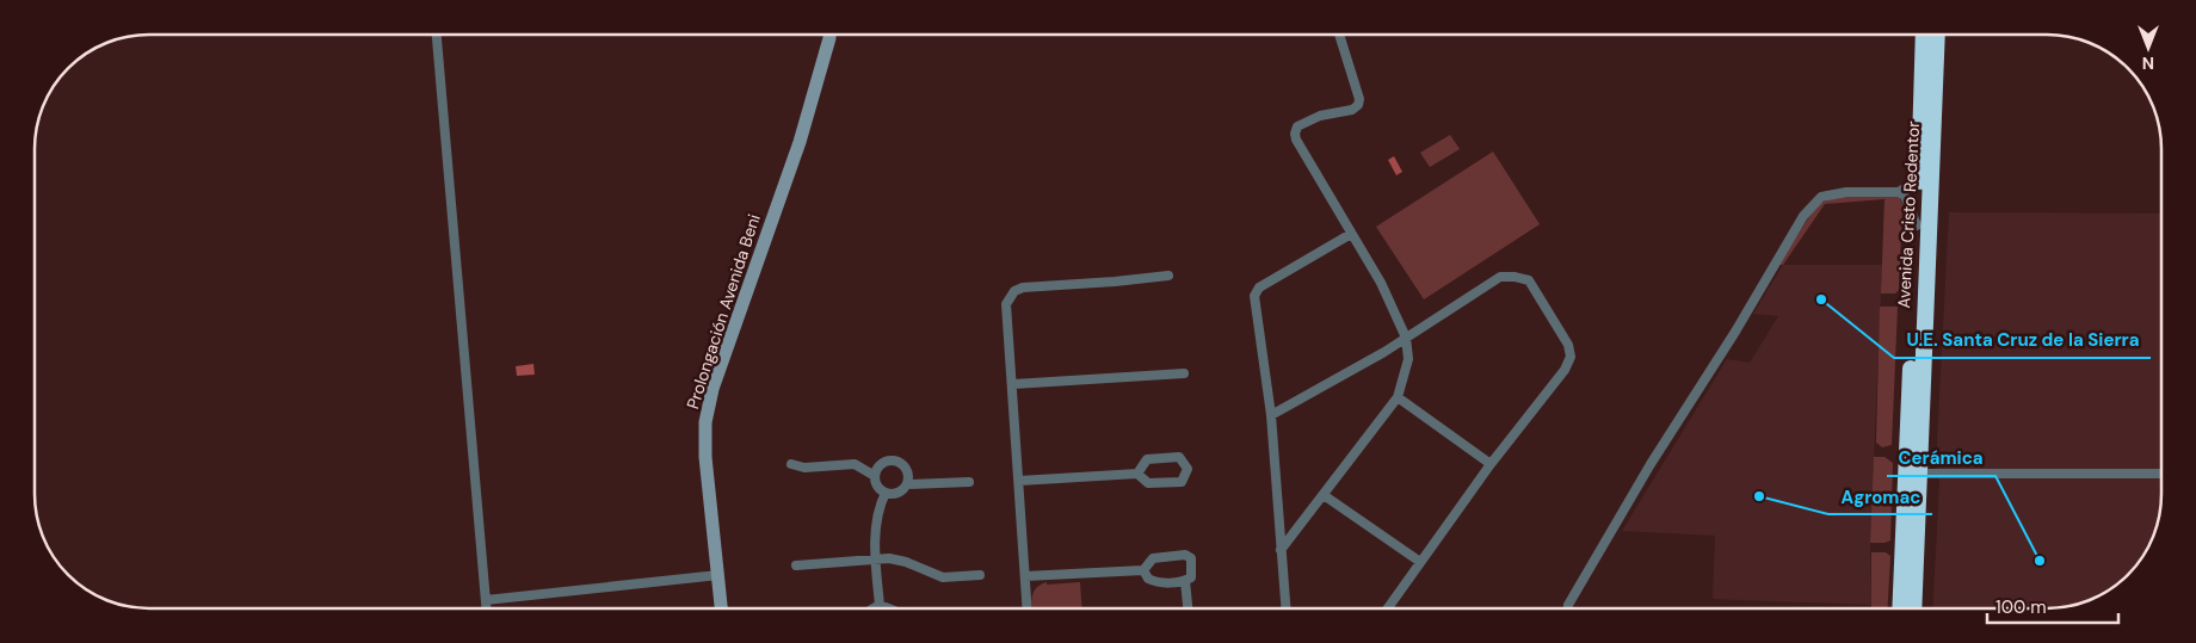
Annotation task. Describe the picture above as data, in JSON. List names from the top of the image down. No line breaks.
{"streets":{"highway":["Avenida Cristo Redentor"],"street":["Prolongación Avenida Beni"]},"places":["U.E. Santa Cruz de la Sierra","Agromac","Cerámica"],"scale_bar":"100 m","north":"bottom"}
